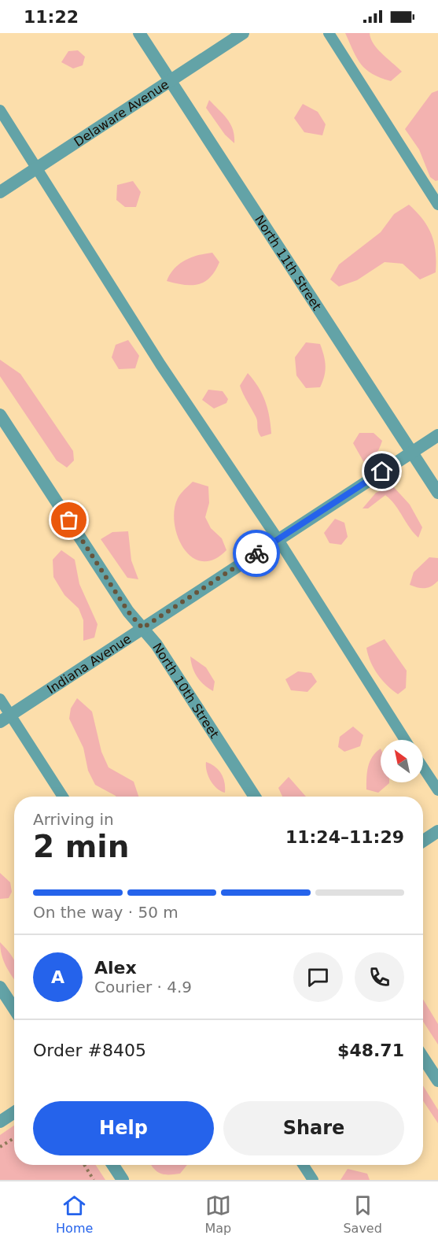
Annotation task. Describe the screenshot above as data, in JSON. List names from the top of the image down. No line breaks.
{"streets":{"street":["Delaware Avenue","North 11th Street","Indiana Avenue","North 10th Street"]},"crossings":[["Delaware Avenue","North 11th Street"],["North 11th Street","Indiana Avenue"],["Indiana Avenue","North 10th Street"]],"north":"top left","page":{"status":"11:22","heading":["2 min","Arriving in","11:24–11:29"],"panel":["Alex","Courier · 4.9","Order #8405","$48.71"],"bar":"On the way · 50 m","round":"A","buttons":["Help","Share"],"tabs":["Home","Map","Saved"]}}
